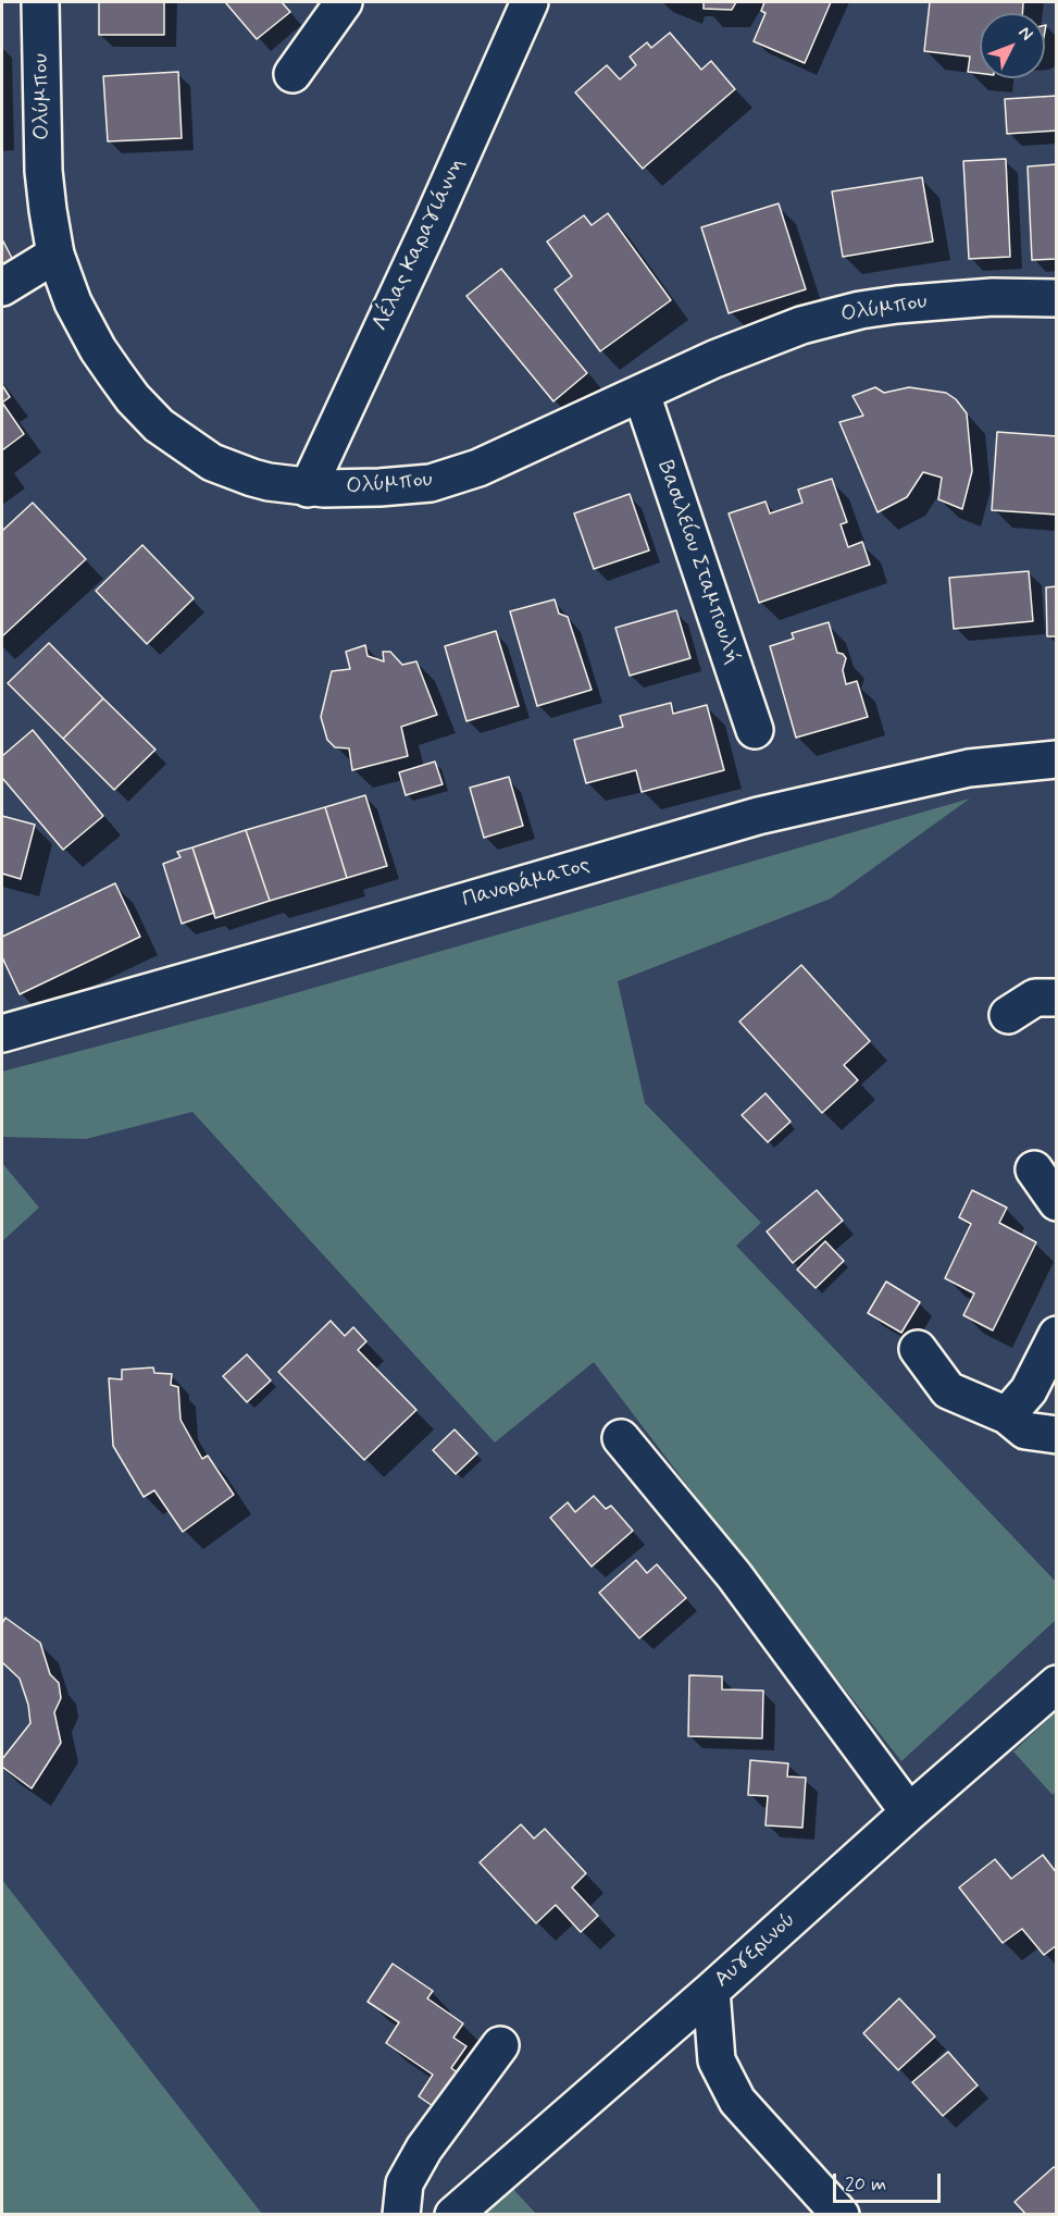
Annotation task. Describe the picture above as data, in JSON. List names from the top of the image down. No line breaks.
{"streets":{"street":["Ολύμπου","Λέλας Καραγιάννη","Βασιλείου Σταμπουλή","Πανοράματος","Αυγερινού"]},"crossings":[["Ολύμπου","Λέλας Καραγιάννη"],["Ολύμπου","Βασιλείου Σταμπουλή"]],"scale_bar":"20 m","north":"top right"}
